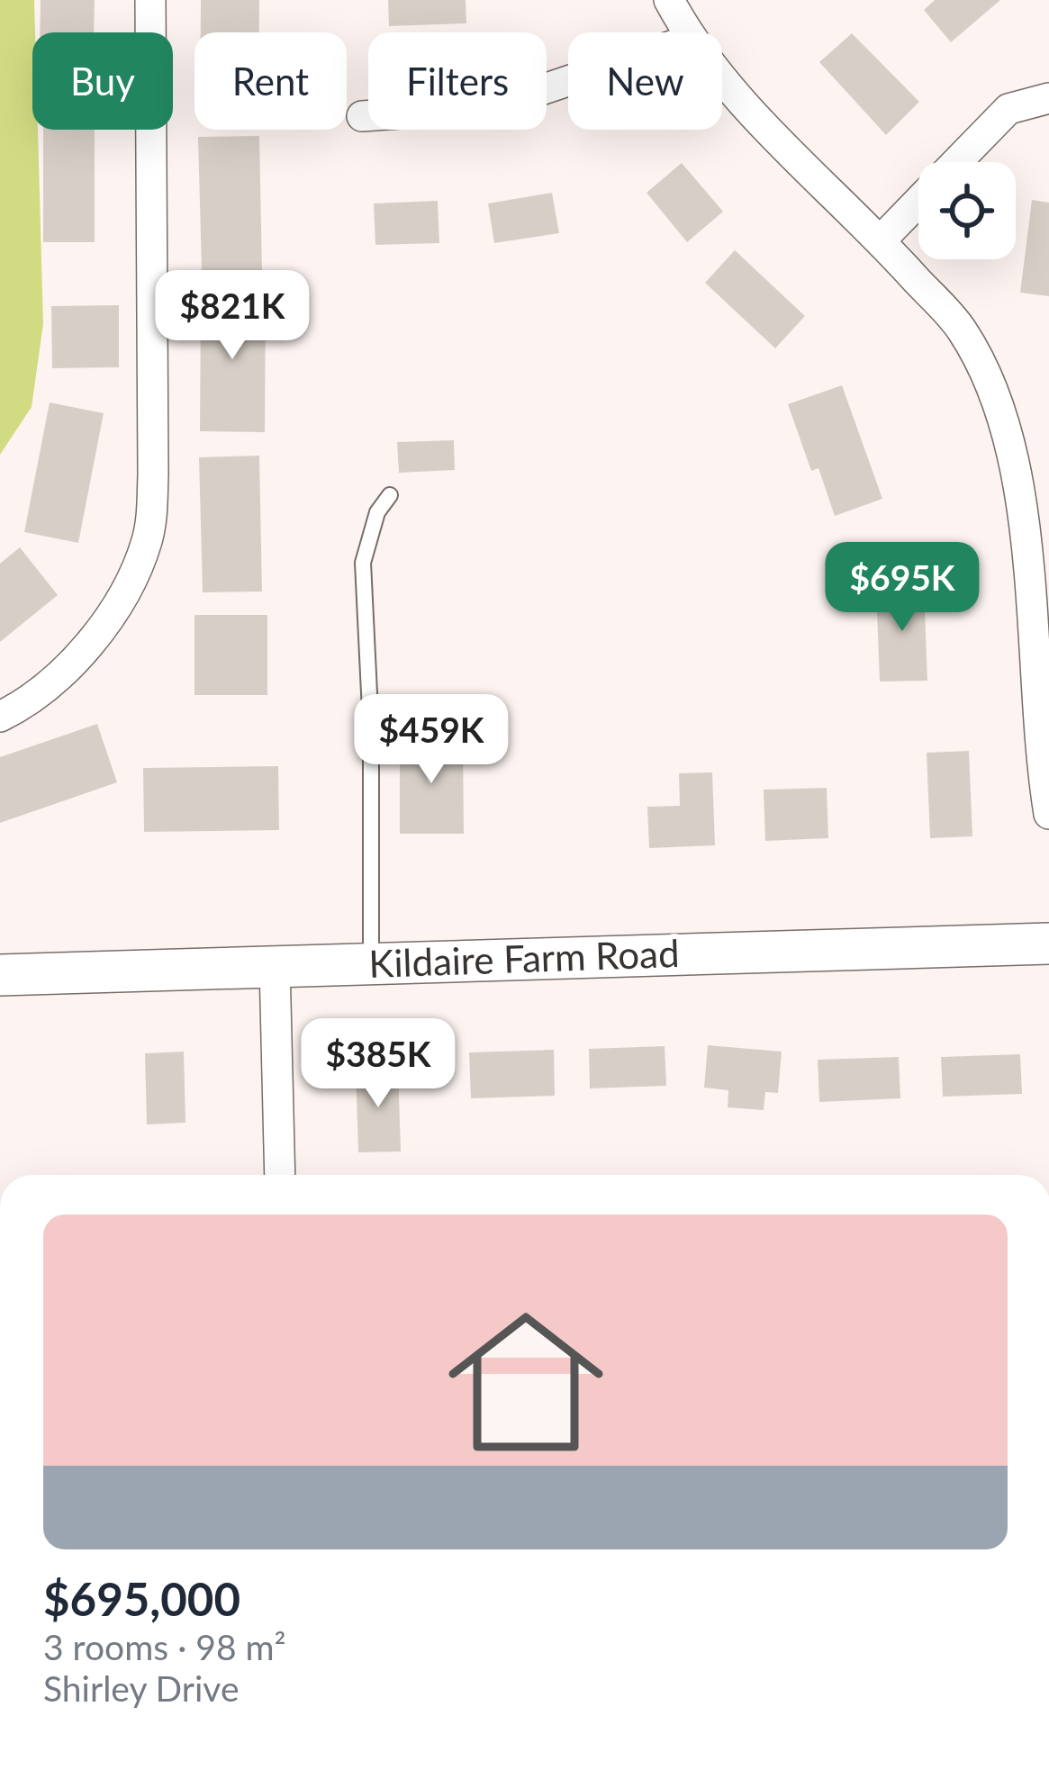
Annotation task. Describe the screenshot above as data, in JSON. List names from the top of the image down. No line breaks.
{"streets":{"main road":["Kildaire Farm Road"]},"page":{"chip":["Buy","Rent","Filters","New"],"price":["$821K","$695K","$459K","$385K"],"list":[{"name":"$695,000","note":"3 rooms · 98 m² · Shirley Drive"}]}}
